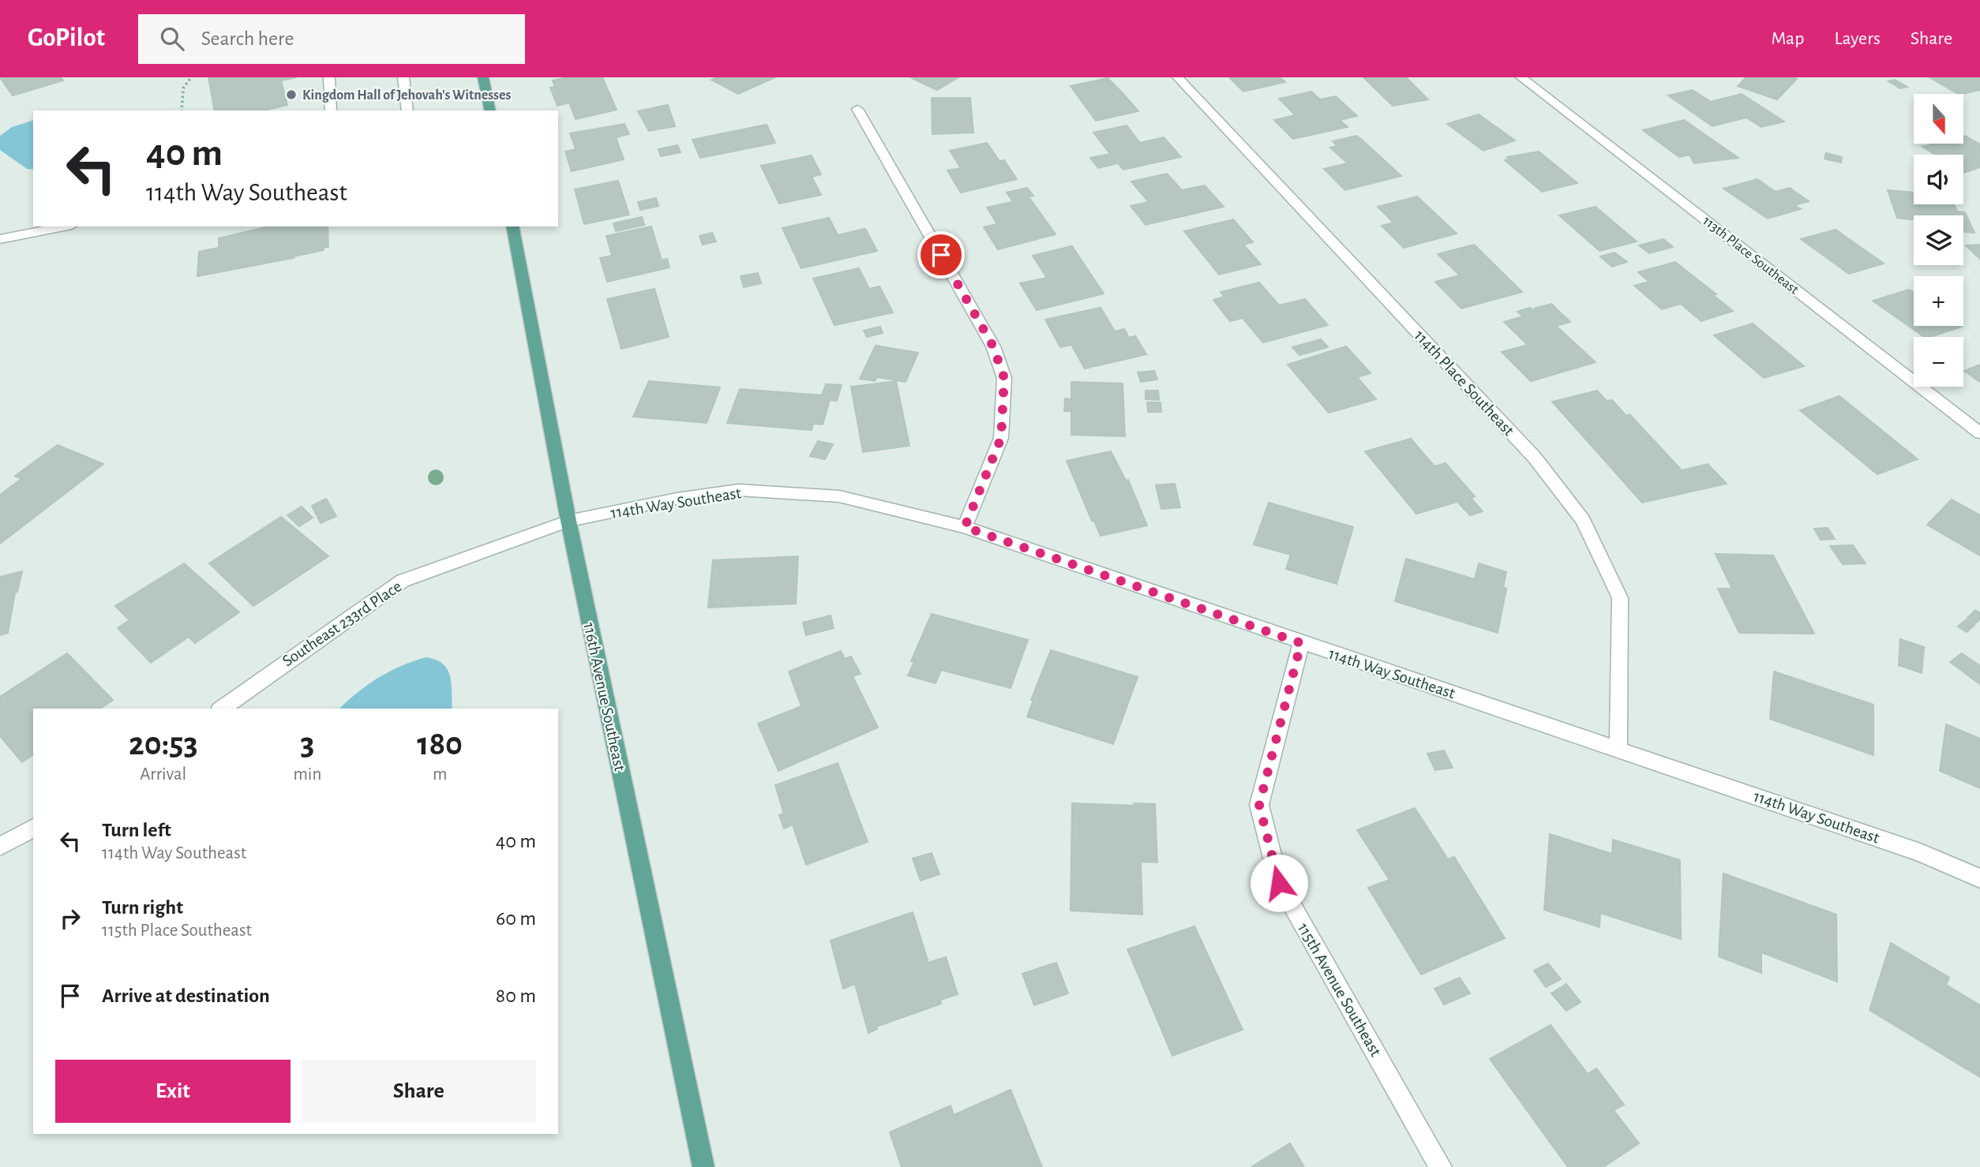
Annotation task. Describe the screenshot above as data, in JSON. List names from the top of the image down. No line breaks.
{"streets":{"main road":["116th Avenue Southeast"],"street":["113th Place Southeast","114th Place Southeast","114th Way Southeast","Southeast 233rd Place","115th Avenue Southeast"]},"crossings":[["114th Place Southeast","114th Way Southeast"],["114th Way Southeast","Southeast 233rd Place"],["114th Way Southeast","116th Avenue Southeast"],["114th Way Southeast","115th Avenue Southeast"],["Southeast 233rd Place","116th Avenue Southeast"]],"places":["Kingdom Hall of Jehovah's Witnesses"],"north":"bottom","page":{"header":"GoPilot","search":"Search here","nav":["Map","Layers","Share"],"map_buttons":["+","−"],"turn":["40 m","114th Way Southeast"],"eta":["20:53","Arrival","3","min","180","m"],"list":[{"name":"Turn left","note":"114th Way Southeast","value":"40 m"},{"name":"Turn right","note":"115th Place Southeast","value":"60 m"},{"name":"Arrive at destination","value":"80 m"}],"buttons":["Exit","Share"]}}
